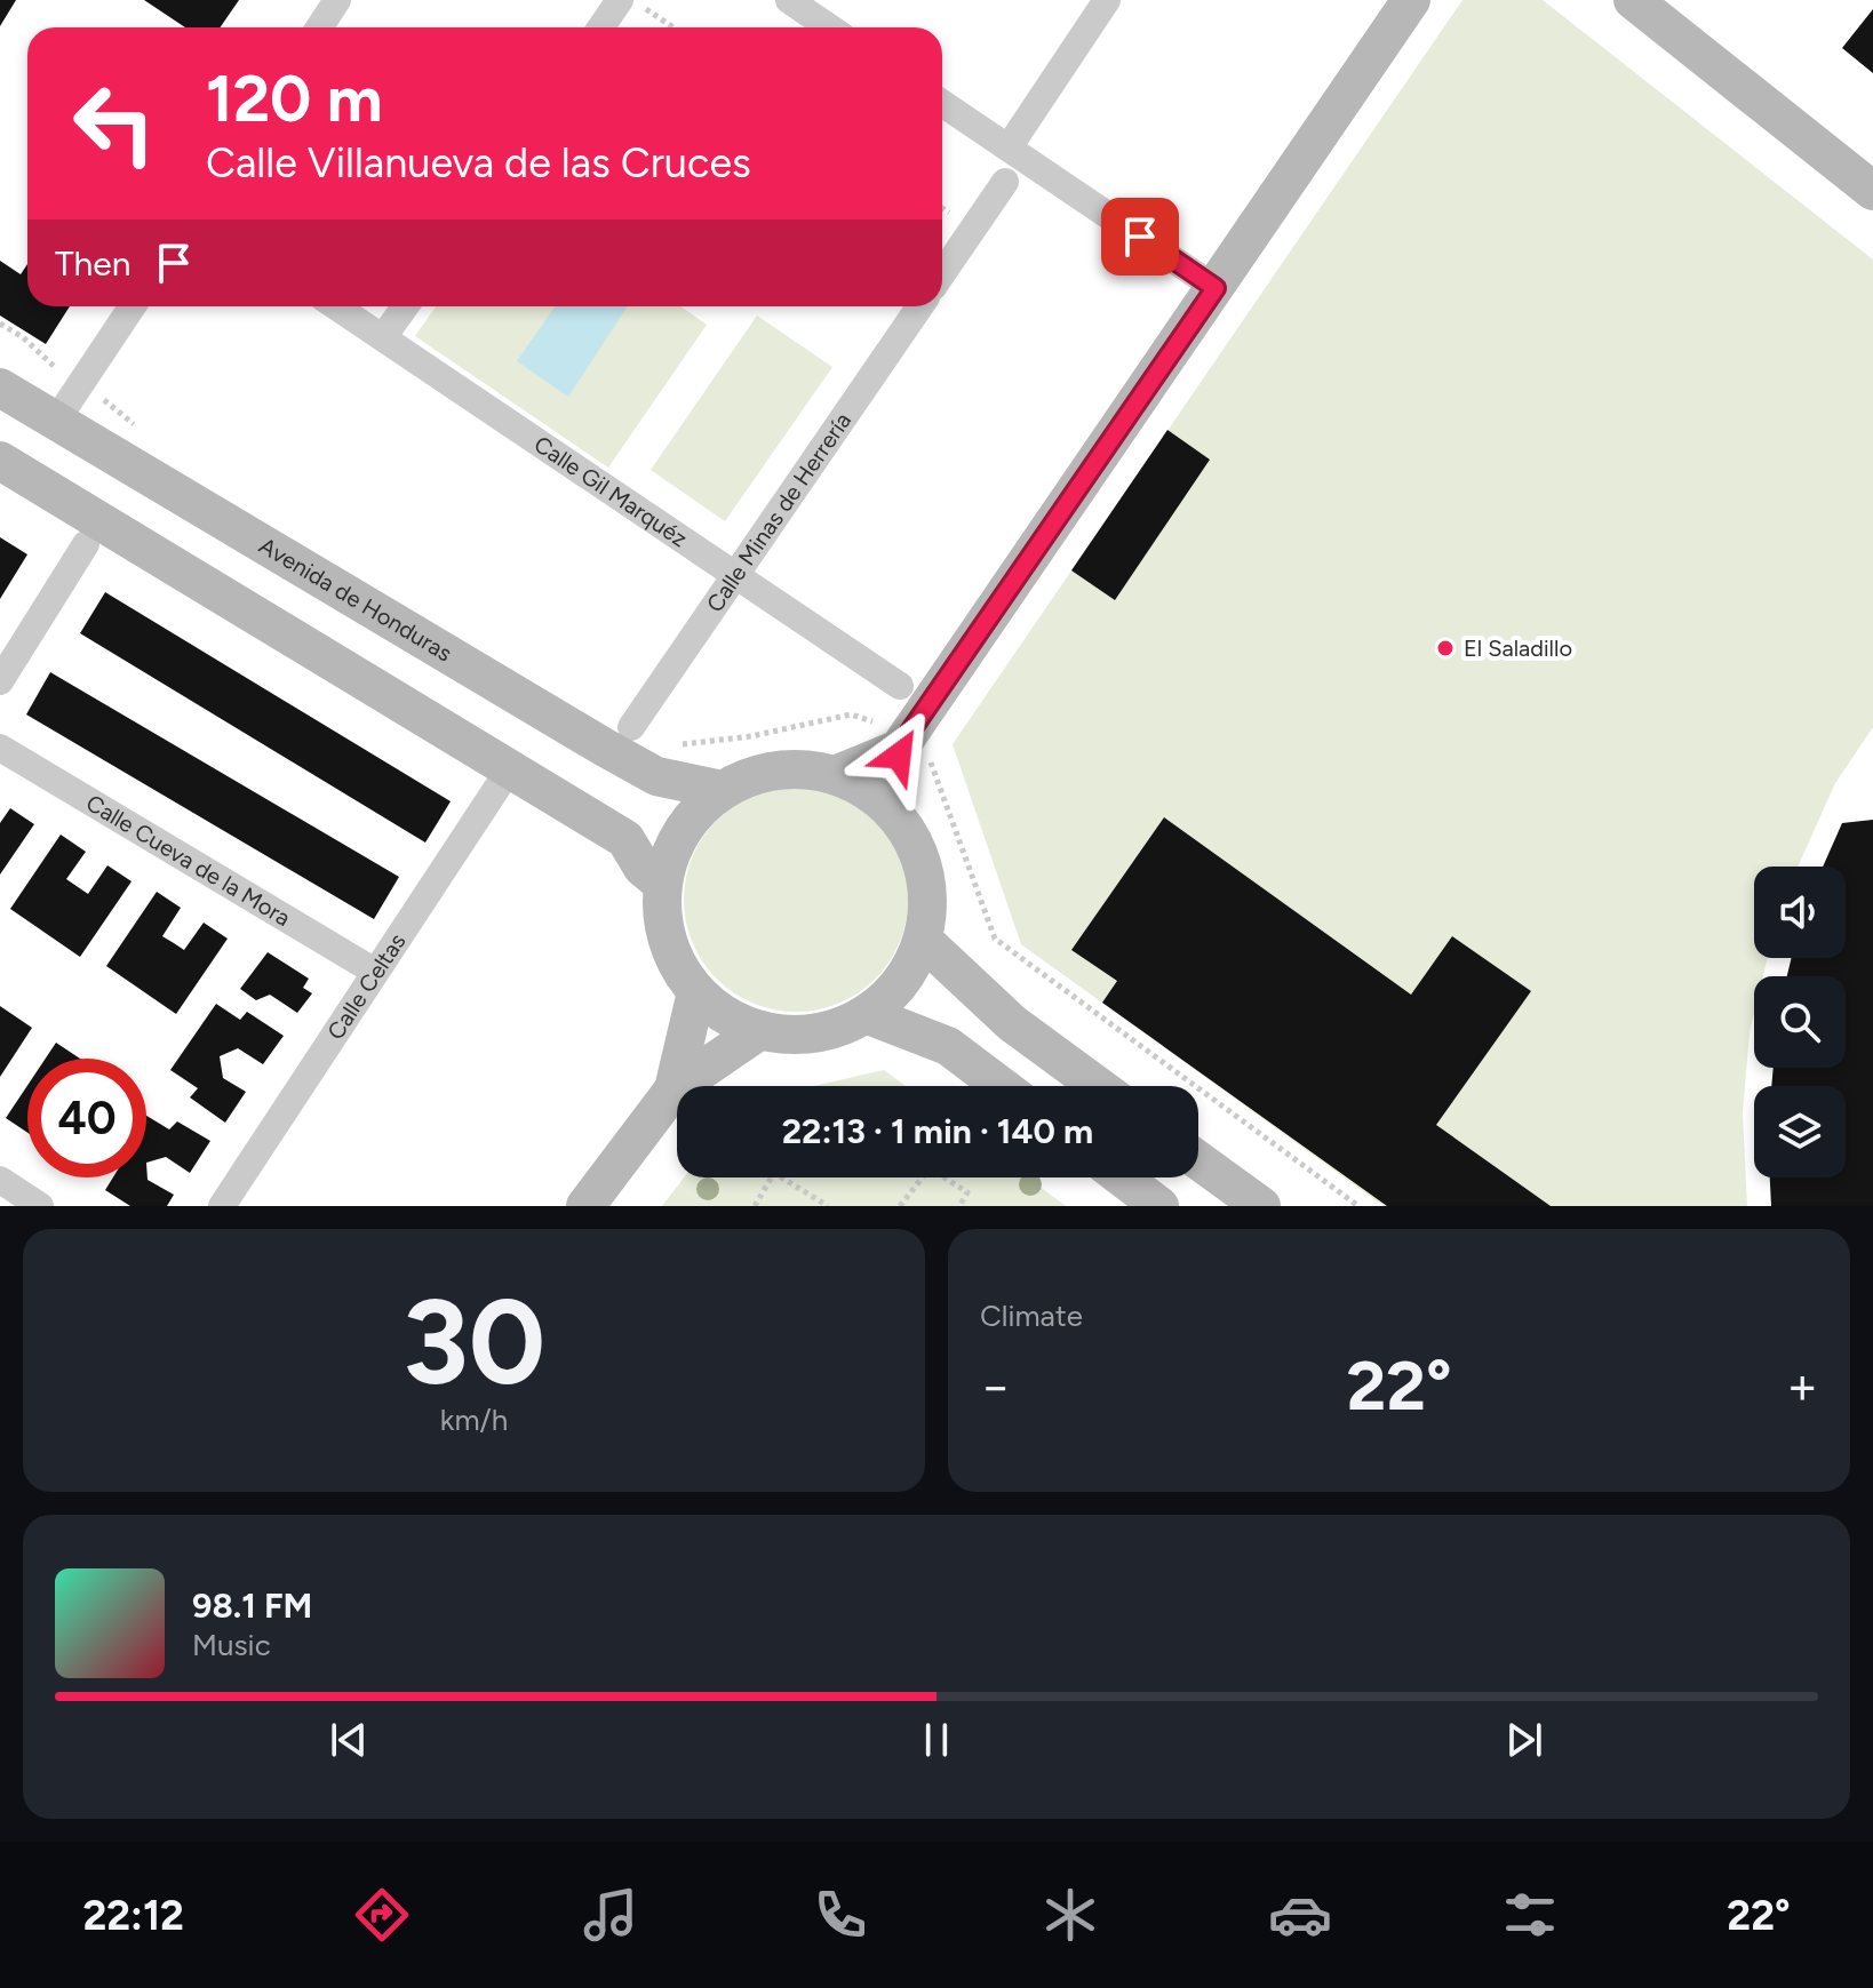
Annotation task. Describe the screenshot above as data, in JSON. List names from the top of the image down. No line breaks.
{"streets":{"street":["Calle Gil Marquéz","Calle Minas de Herrería","Avenida de Honduras","Calle Cueva de la Mora","Calle Celtas"]},"crossings":[["Calle Gil Marquéz","Calle Minas de Herrería"],["Calle Cueva de la Mora","Calle Celtas"]],"places":["El Saladillo"],"page":{"turn":["120 m","Calle Villanueva de las Cruces"],"then":"Then","limit":"40","trip":"22:13 · 1 min · 140 m","tile":[["30","km/h"],"Climate"],"heat":["−","22°","+"],"song":["98.1 FM","Music"],"tabs":["22:12","22°"]}}
